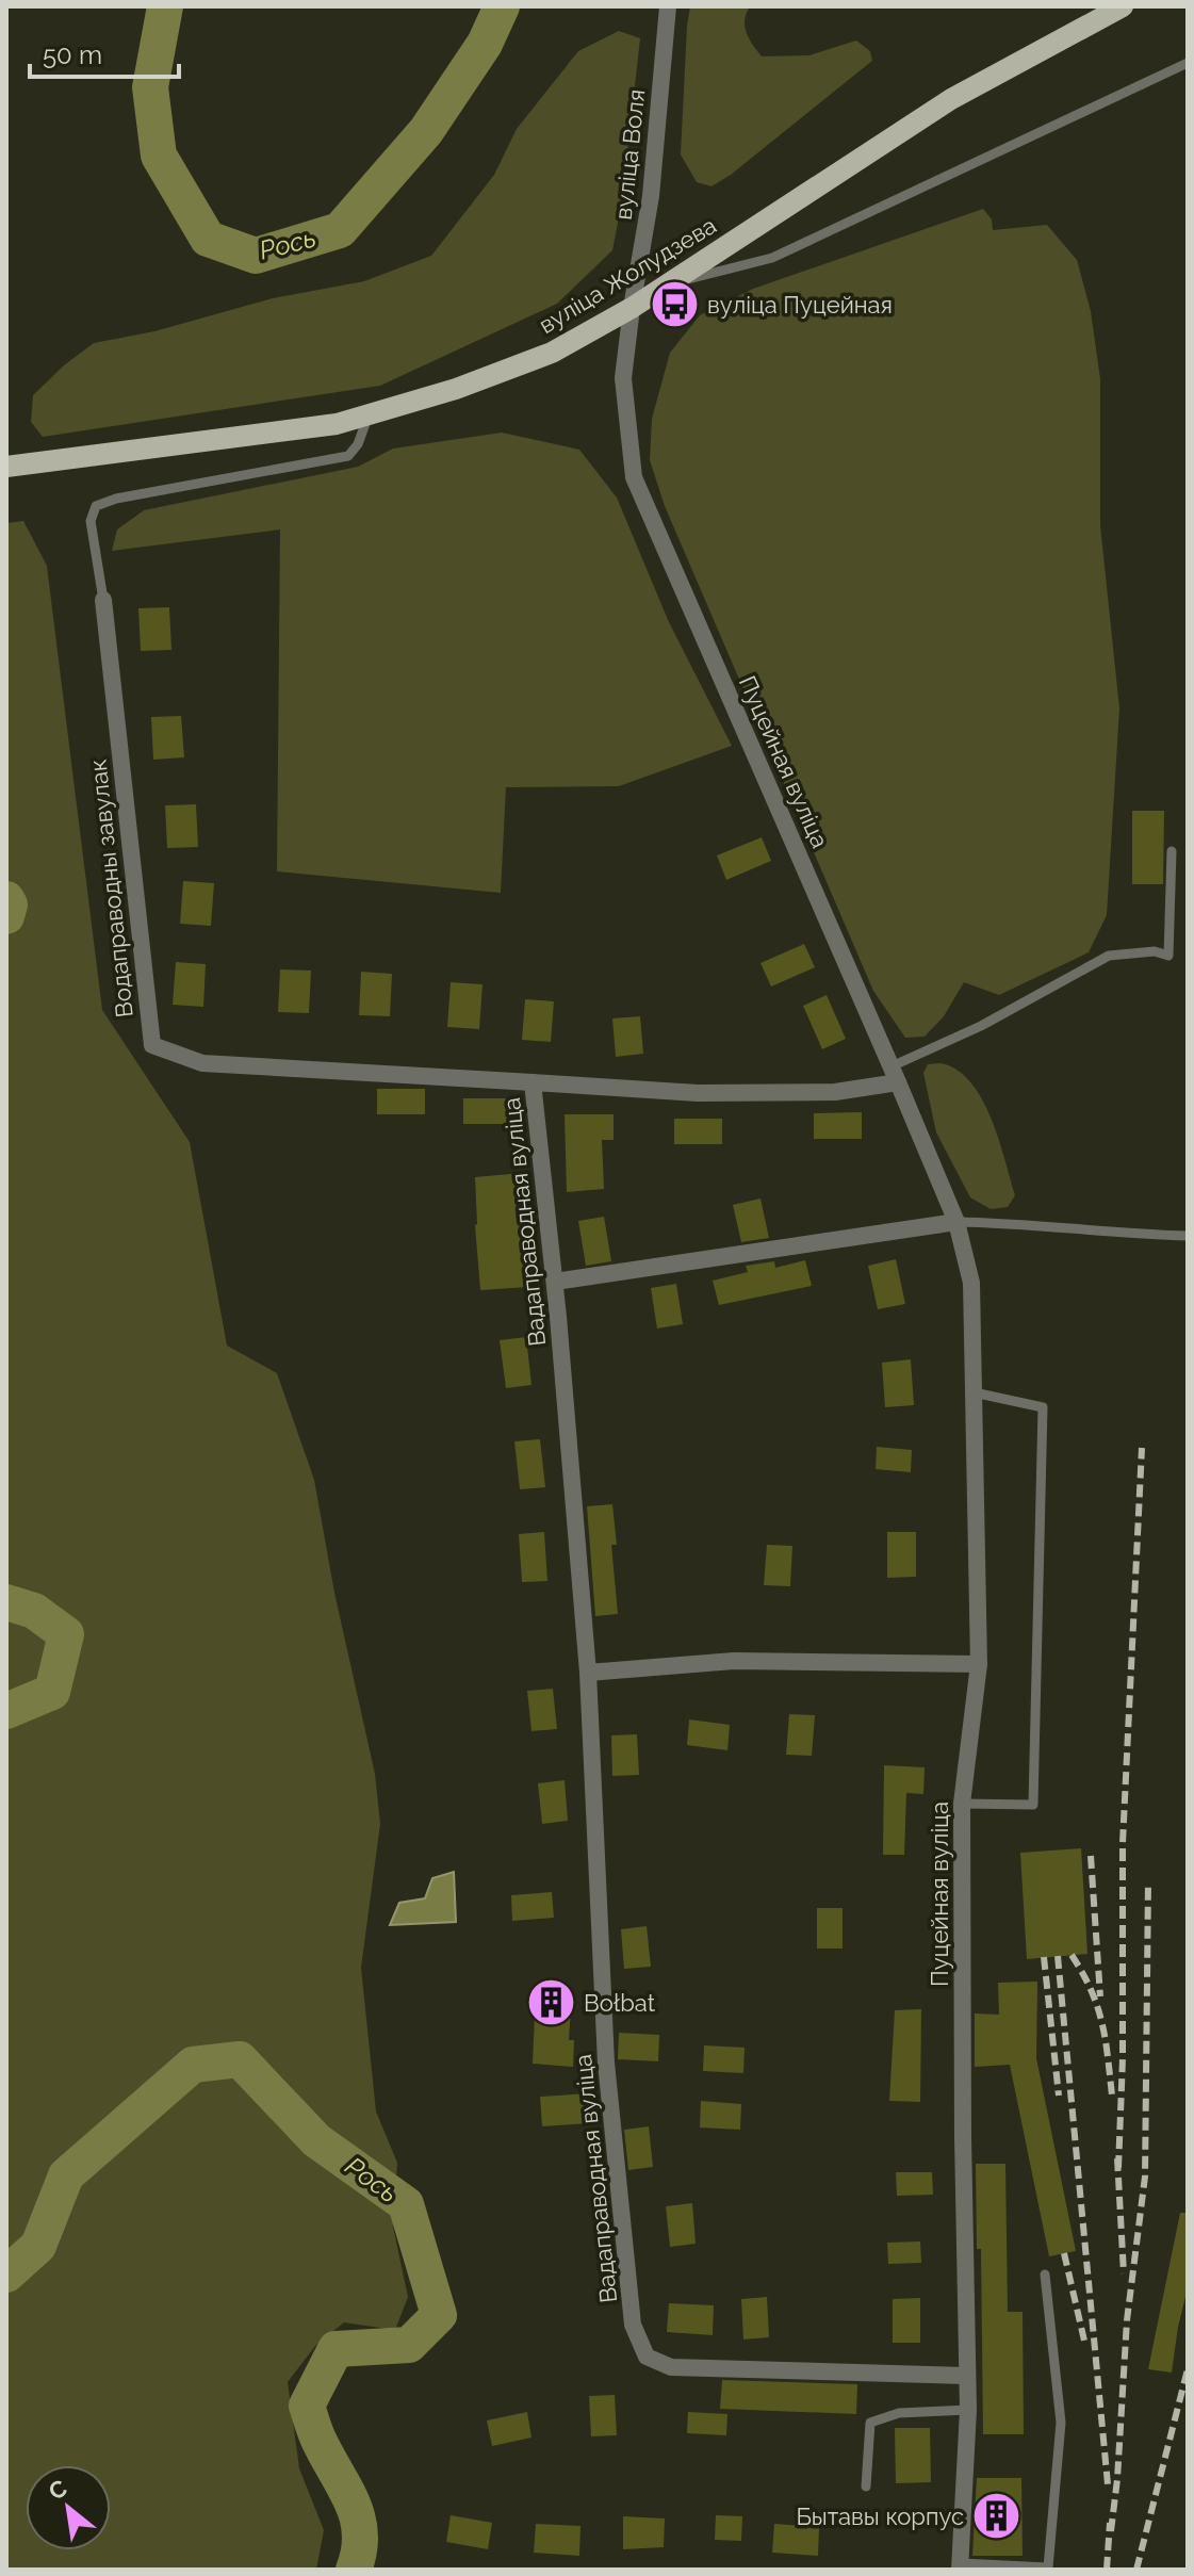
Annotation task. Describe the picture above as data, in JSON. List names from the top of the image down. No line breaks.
{"streets":{"main road":["вуліца Жолудзева"],"street":["вуліца Воля","Пуцейная вуліца","Водаправодны завулак","Вадаправодная вуліца"]},"crossings":[["вуліца Воля","вуліца Жолудзева"],["вуліца Воля","Пуцейная вуліца"],["вуліца Жолудзева","Пуцейная вуліца"],["Пуцейная вуліца","Вадаправодная вуліца"],["Водаправодны завулак","Вадаправодная вуліца"]],"water":["Рось"],"places":{"bus stop":["вуліца Пуцейная"],"building":["Bołbat","Бытавы корпус"]},"scale_bar":"50 m","north":"top left"}
